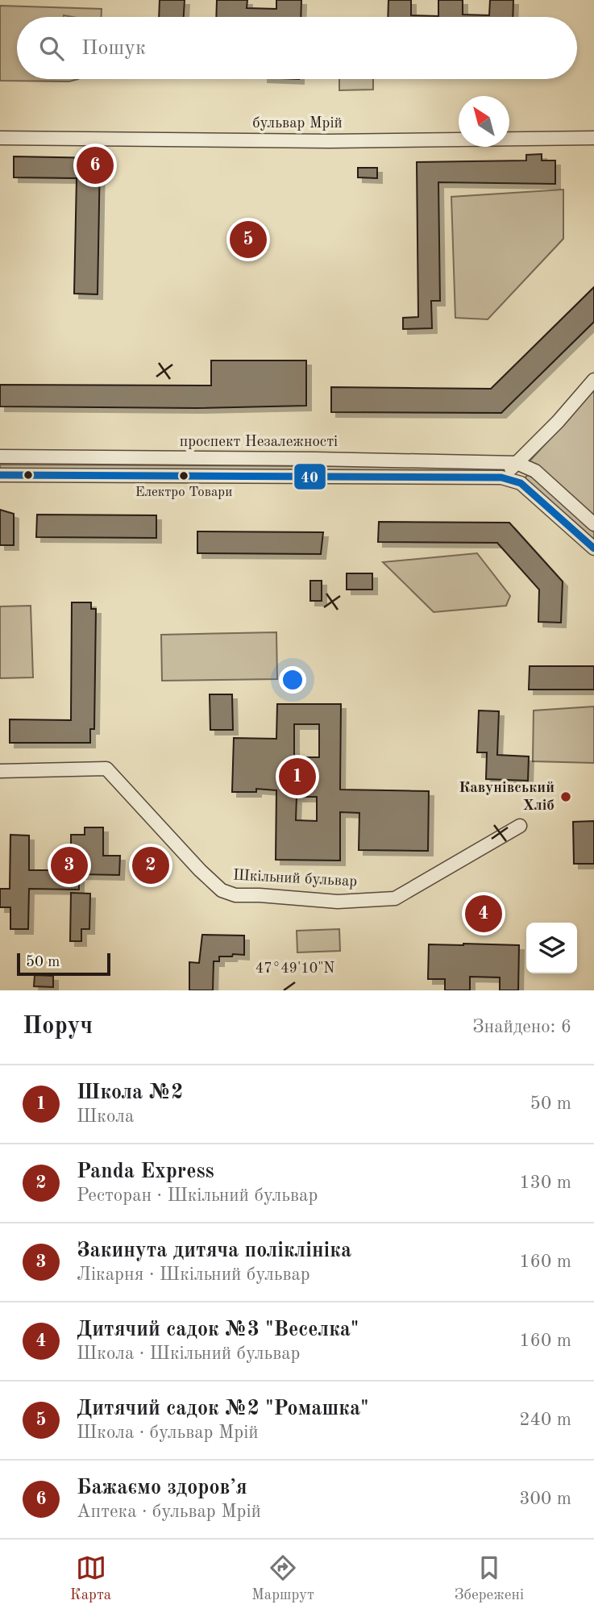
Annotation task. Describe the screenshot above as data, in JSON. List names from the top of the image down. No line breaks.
{"streets":{"street":["бульвар Мрій","проспект Незалежності","Шкільний бульвар"]},"places":["Електро Товари","Кавунівський Хліб"],"lines":["transit line 40"],"scale_bar":"50 m","north":"top left","page":{"search":"Пошук","pins":["6","5","1","2","3","4"],"scale":"50 m","heading":["Поруч","Знайдено: 6"],"list":[{"mark":"1","name":"Школа №2","note":"Школа","value":"50 m"},{"mark":"2","name":"Panda Express","note":"Ресторан · Шкільний бульвар","value":"130 m"},{"mark":"3","name":"Закинута дитяча поліклініка","note":"Лікарня · Шкільний бульвар","value":"160 m"},{"mark":"4","name":"Дитячий садок №3 \"Веселка\"","note":"Школа · Шкільний бульвар","value":"160 m"},{"mark":"5","name":"Дитячий садок №2 \"Ромашка\"","note":"Школа · бульвар Мрій","value":"240 m"},{"mark":"6","name":"Бажаємо здоровʼя","note":"Аптека · бульвар Мрій","value":"300 m"}],"nav":["Карта","Маршрут","Збережені"]},"coordinates":["47°49'10\"N"]}
